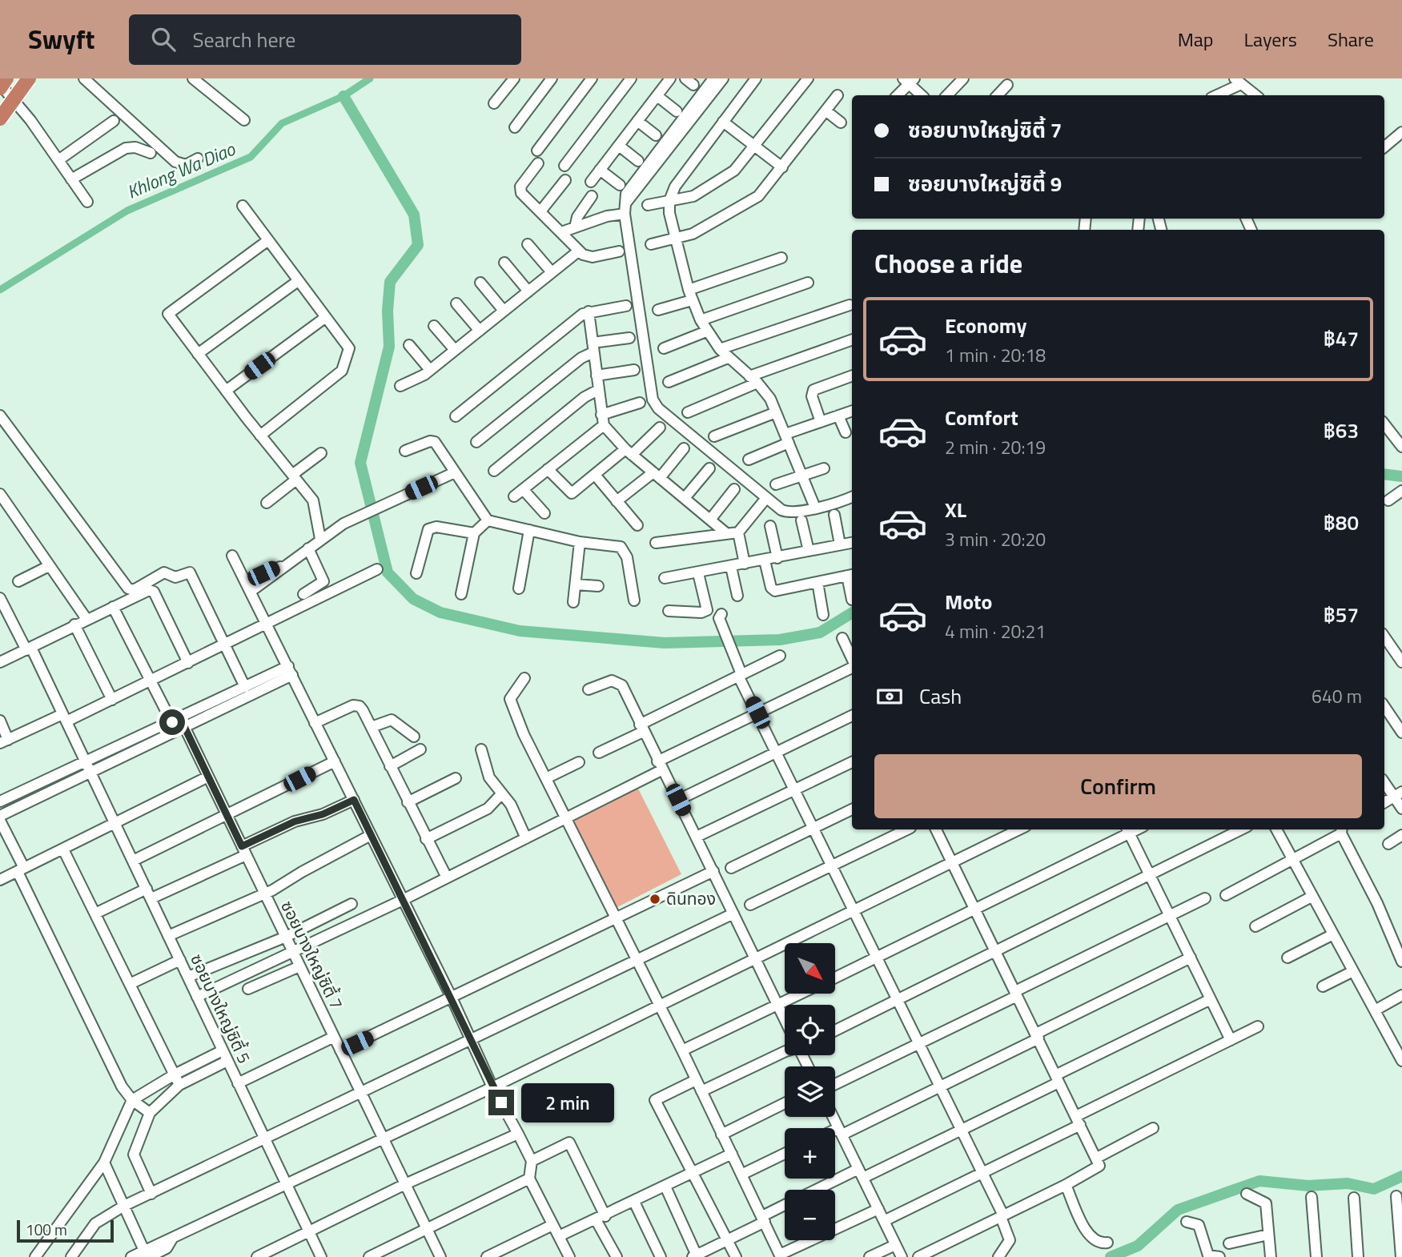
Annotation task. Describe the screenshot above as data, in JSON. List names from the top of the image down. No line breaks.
{"streets":{"street":["ซอยบางใหญ่ซิตี้ 7","ซอยบางใหญ่ซิตี้ 5"]},"water":["Khlong Wa Diao"],"places":["ดินทอง"],"scale_bar":"100 m","north":"bottom right","page":{"header":"Swyft","search":"Search here","nav":["Map","Layers","Share"],"banner":["ซอยบางใหญ่ซิตี้ 7","ซอยบางใหญ่ซิตี้ 9"],"heading":"Choose a ride","list":[{"name":"Economy","note":"1 min · 20:18","value":"฿47"},{"name":"Comfort","note":"2 min · 20:19","value":"฿63"},{"name":"XL","note":"3 min · 20:20","value":"฿80"},{"name":"Moto","note":"4 min · 20:21","value":"฿57"}],"pay":["Cash","640 m"],"buttons":"Confirm","map_buttons":["+","−"],"bubble":"2 min","scale":"100 m"}}
